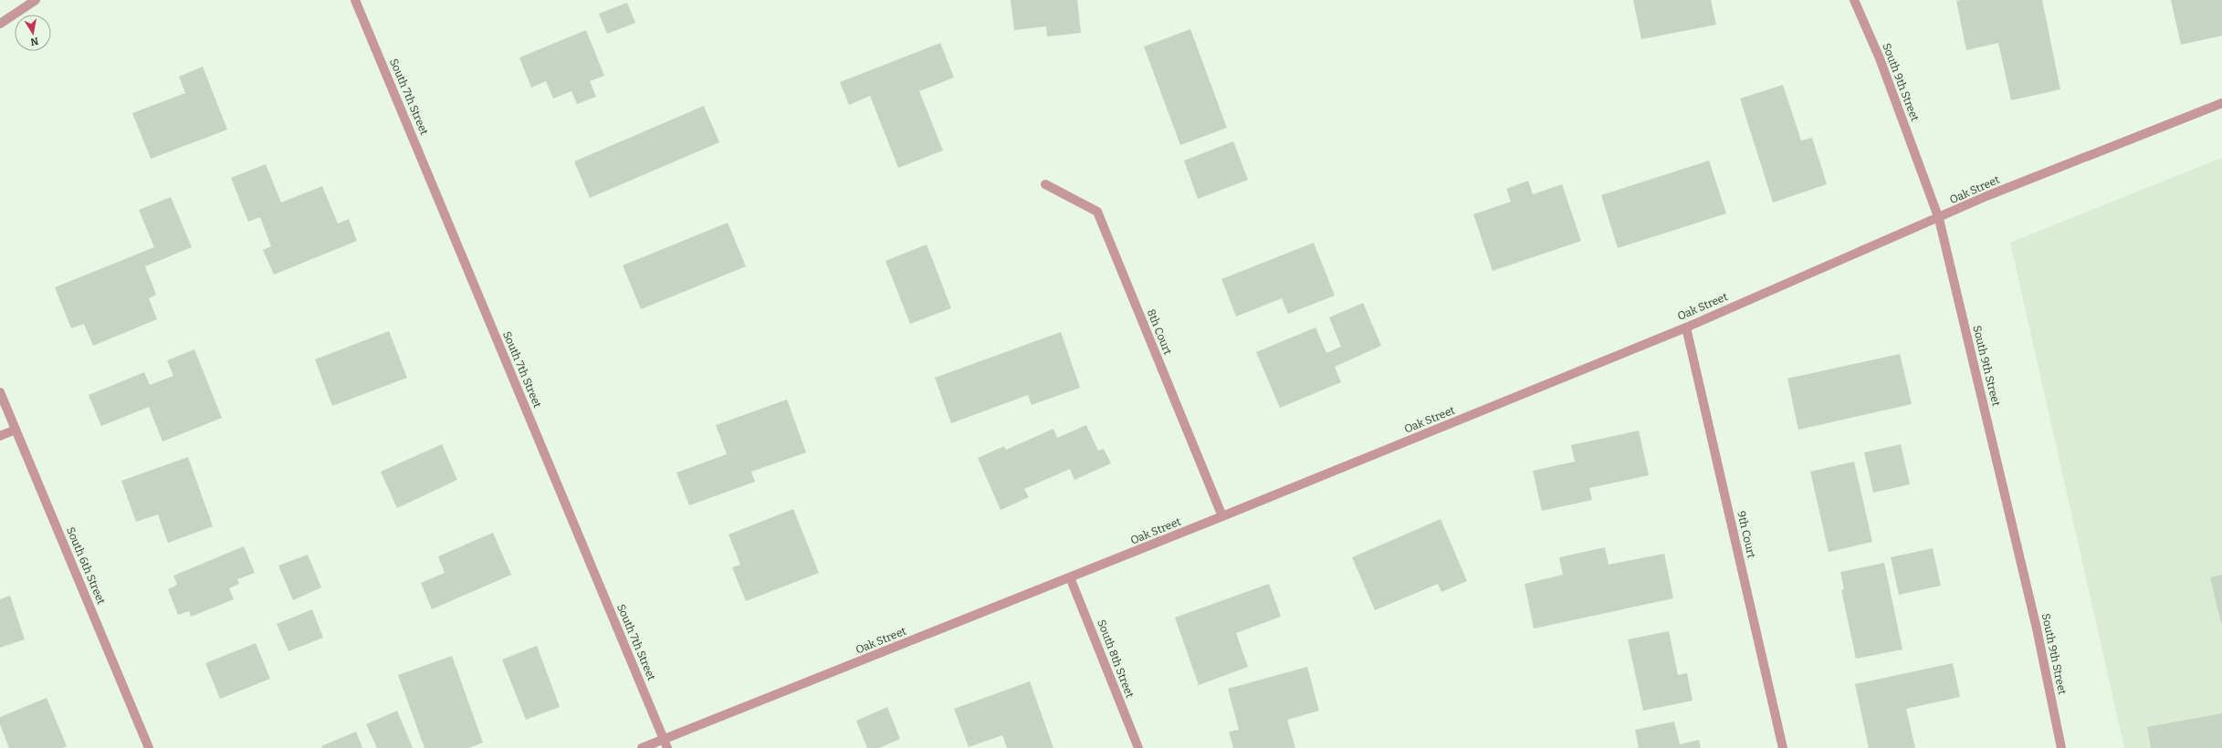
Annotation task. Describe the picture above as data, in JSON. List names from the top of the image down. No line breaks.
{"streets":{"street":["South 9th Street","South 7th Street","Oak Street","8th Court","9th Court","South 6th Street","South 8th Street"]},"crossings":[["South 9th Street","Oak Street"],["South 7th Street","Oak Street"],["Oak Street","8th Court"],["Oak Street","9th Court"],["Oak Street","South 8th Street"]],"north":"bottom"}
